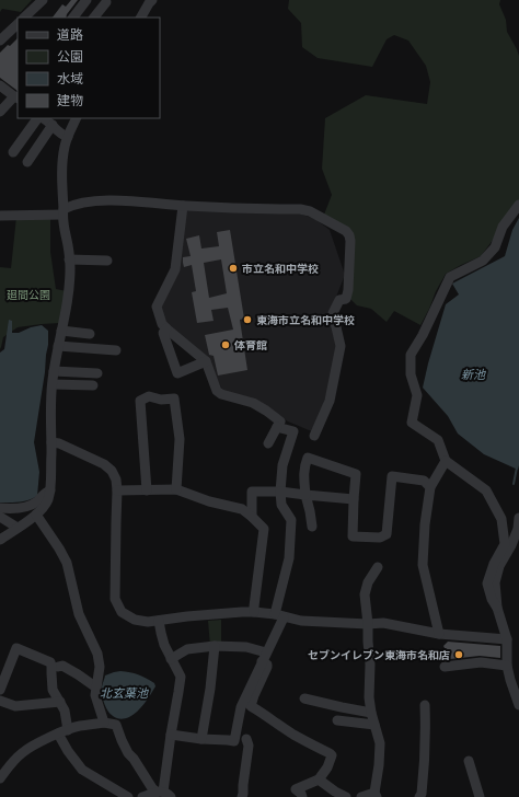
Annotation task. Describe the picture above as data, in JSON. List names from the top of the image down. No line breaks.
{"water":["新池","北玄葉池"],"parks":["廻間公園"],"places":["市立名和中学校","東海市立名和中学校","体育館","セブンイレブン東海市名和店"],"legend":["道路","公園","水域","建物"]}
